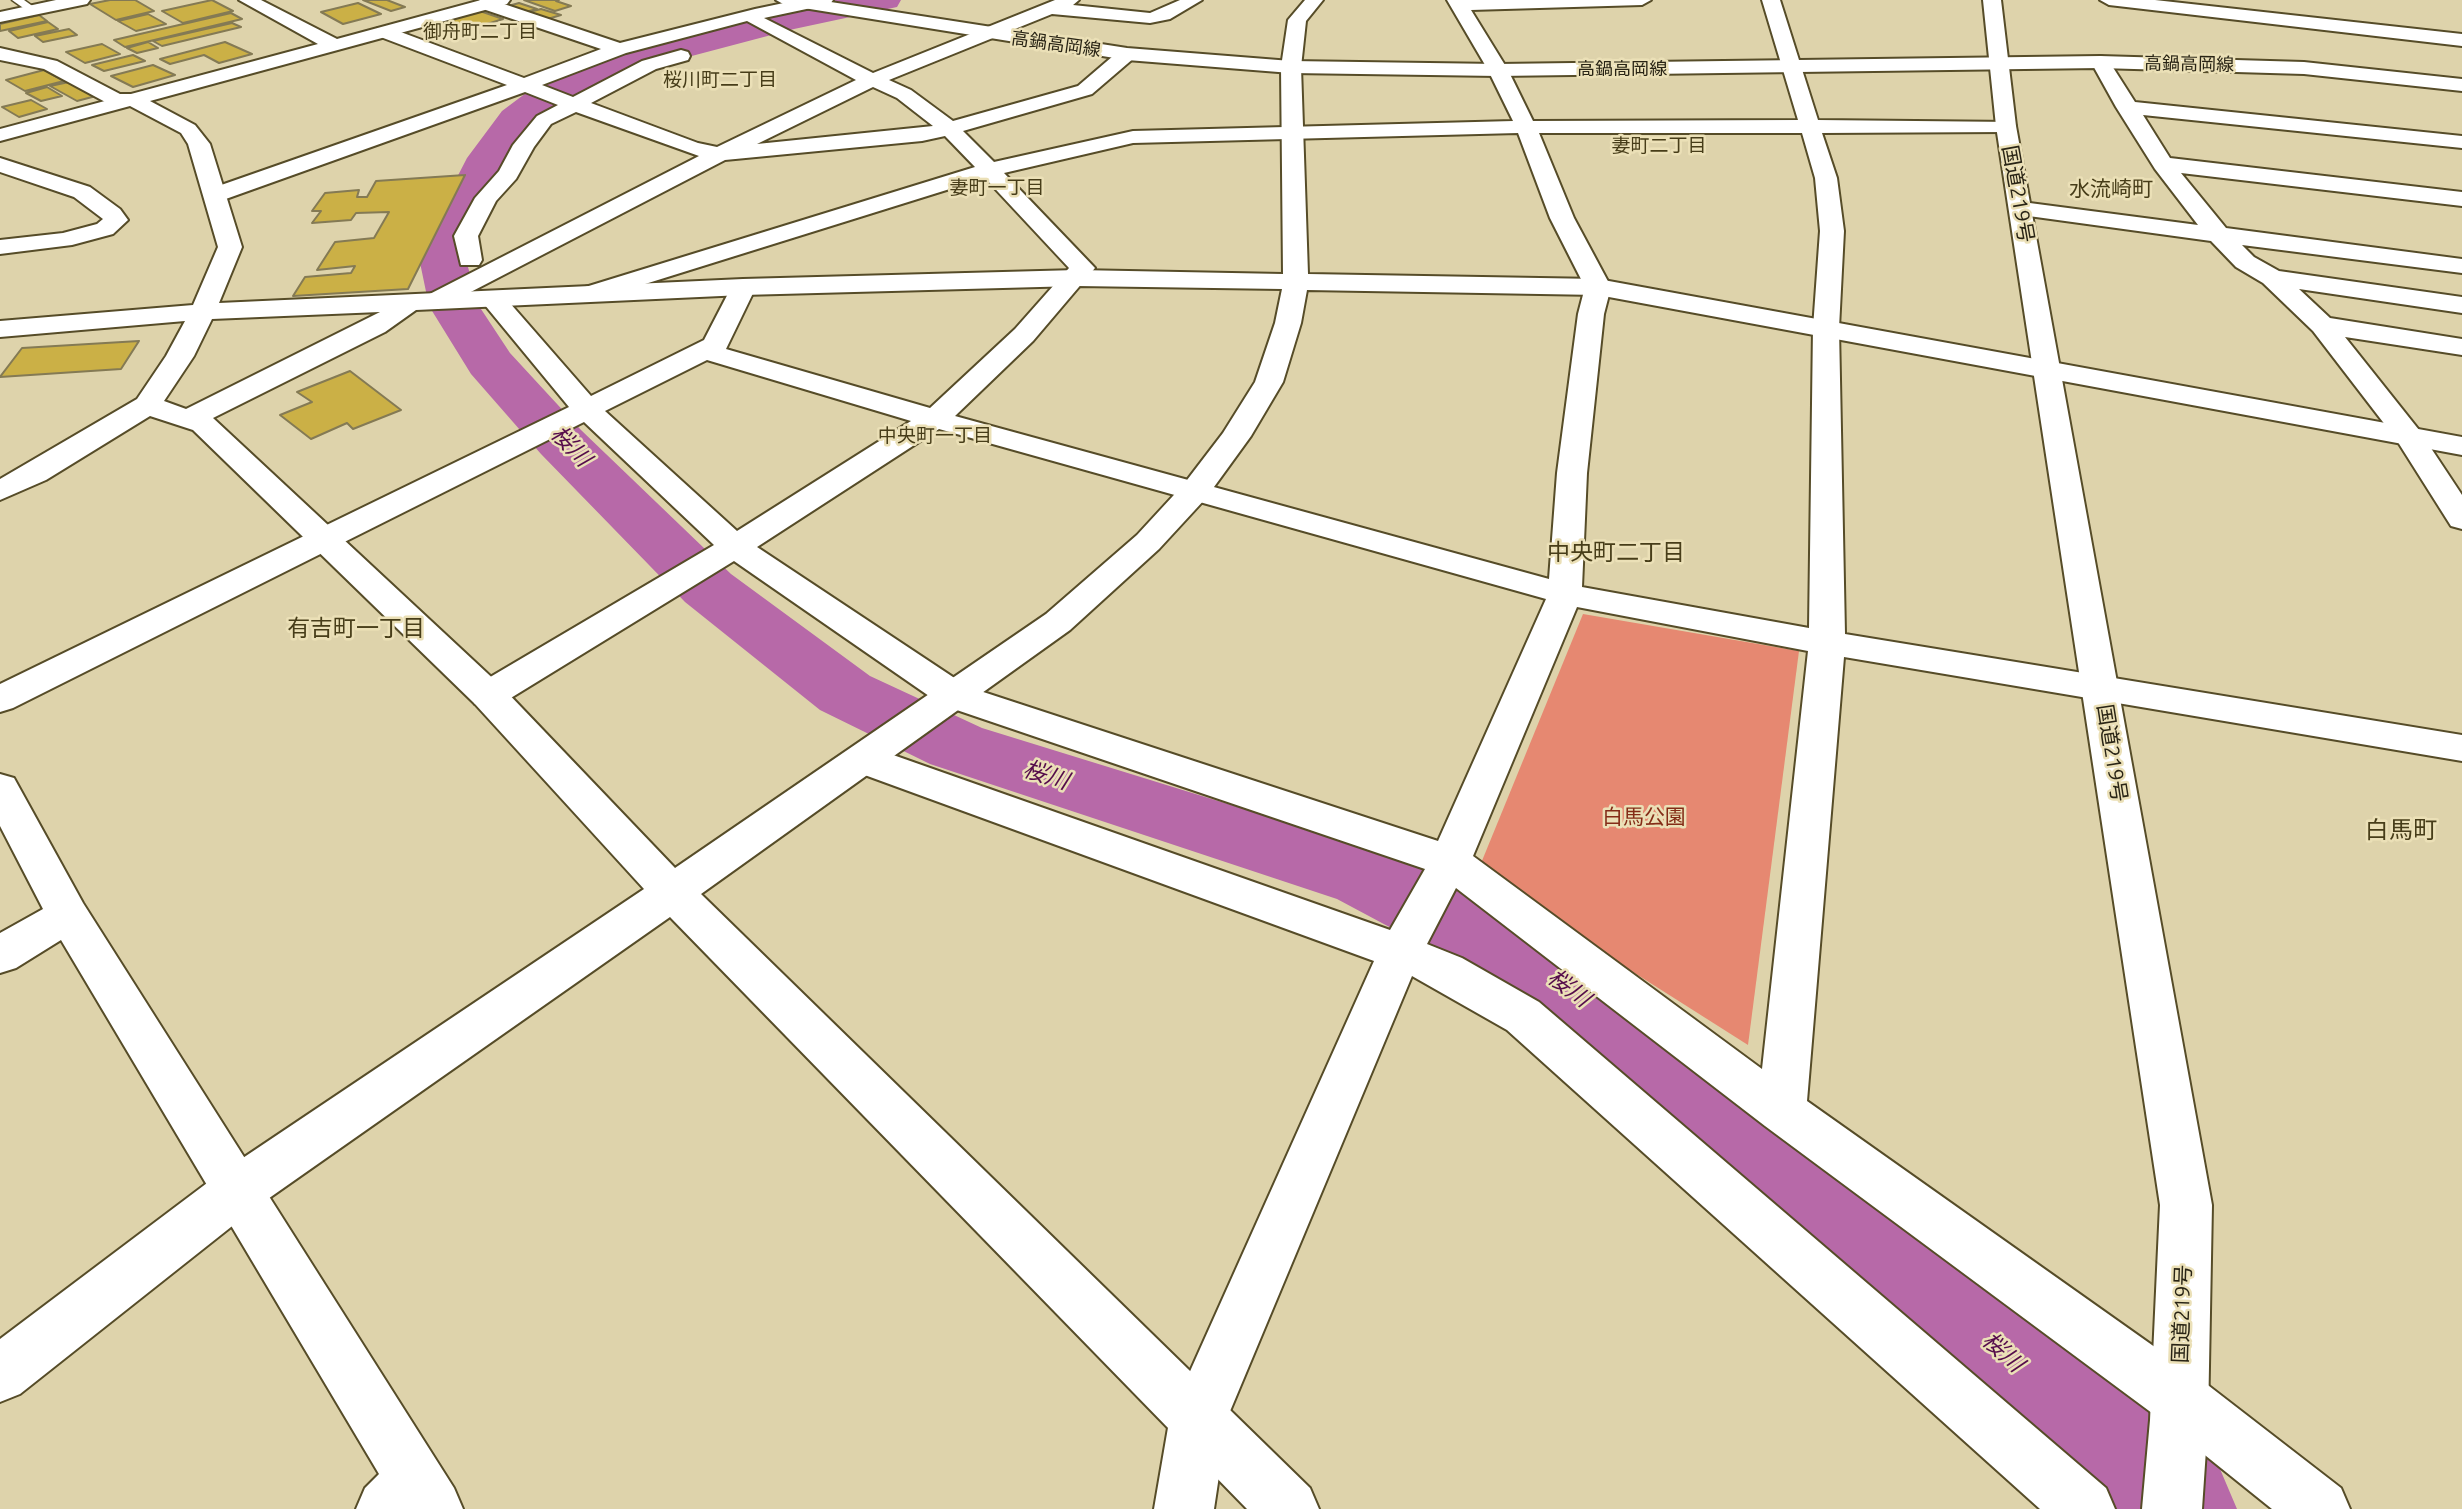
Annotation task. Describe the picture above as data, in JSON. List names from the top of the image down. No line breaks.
{"streets":{"main road":["高鍋高岡線","国道219号"]},"crossings":[["高鍋高岡線","国道219号"]],"districts":["御舟町二丁目","桜川町二丁目","妻町二丁目","妻町一丁目","水流崎町","中央町一丁目","中央町二丁目","有吉町一丁目","白馬町"],"water":["桜川"],"parks":["白馬公園"]}
